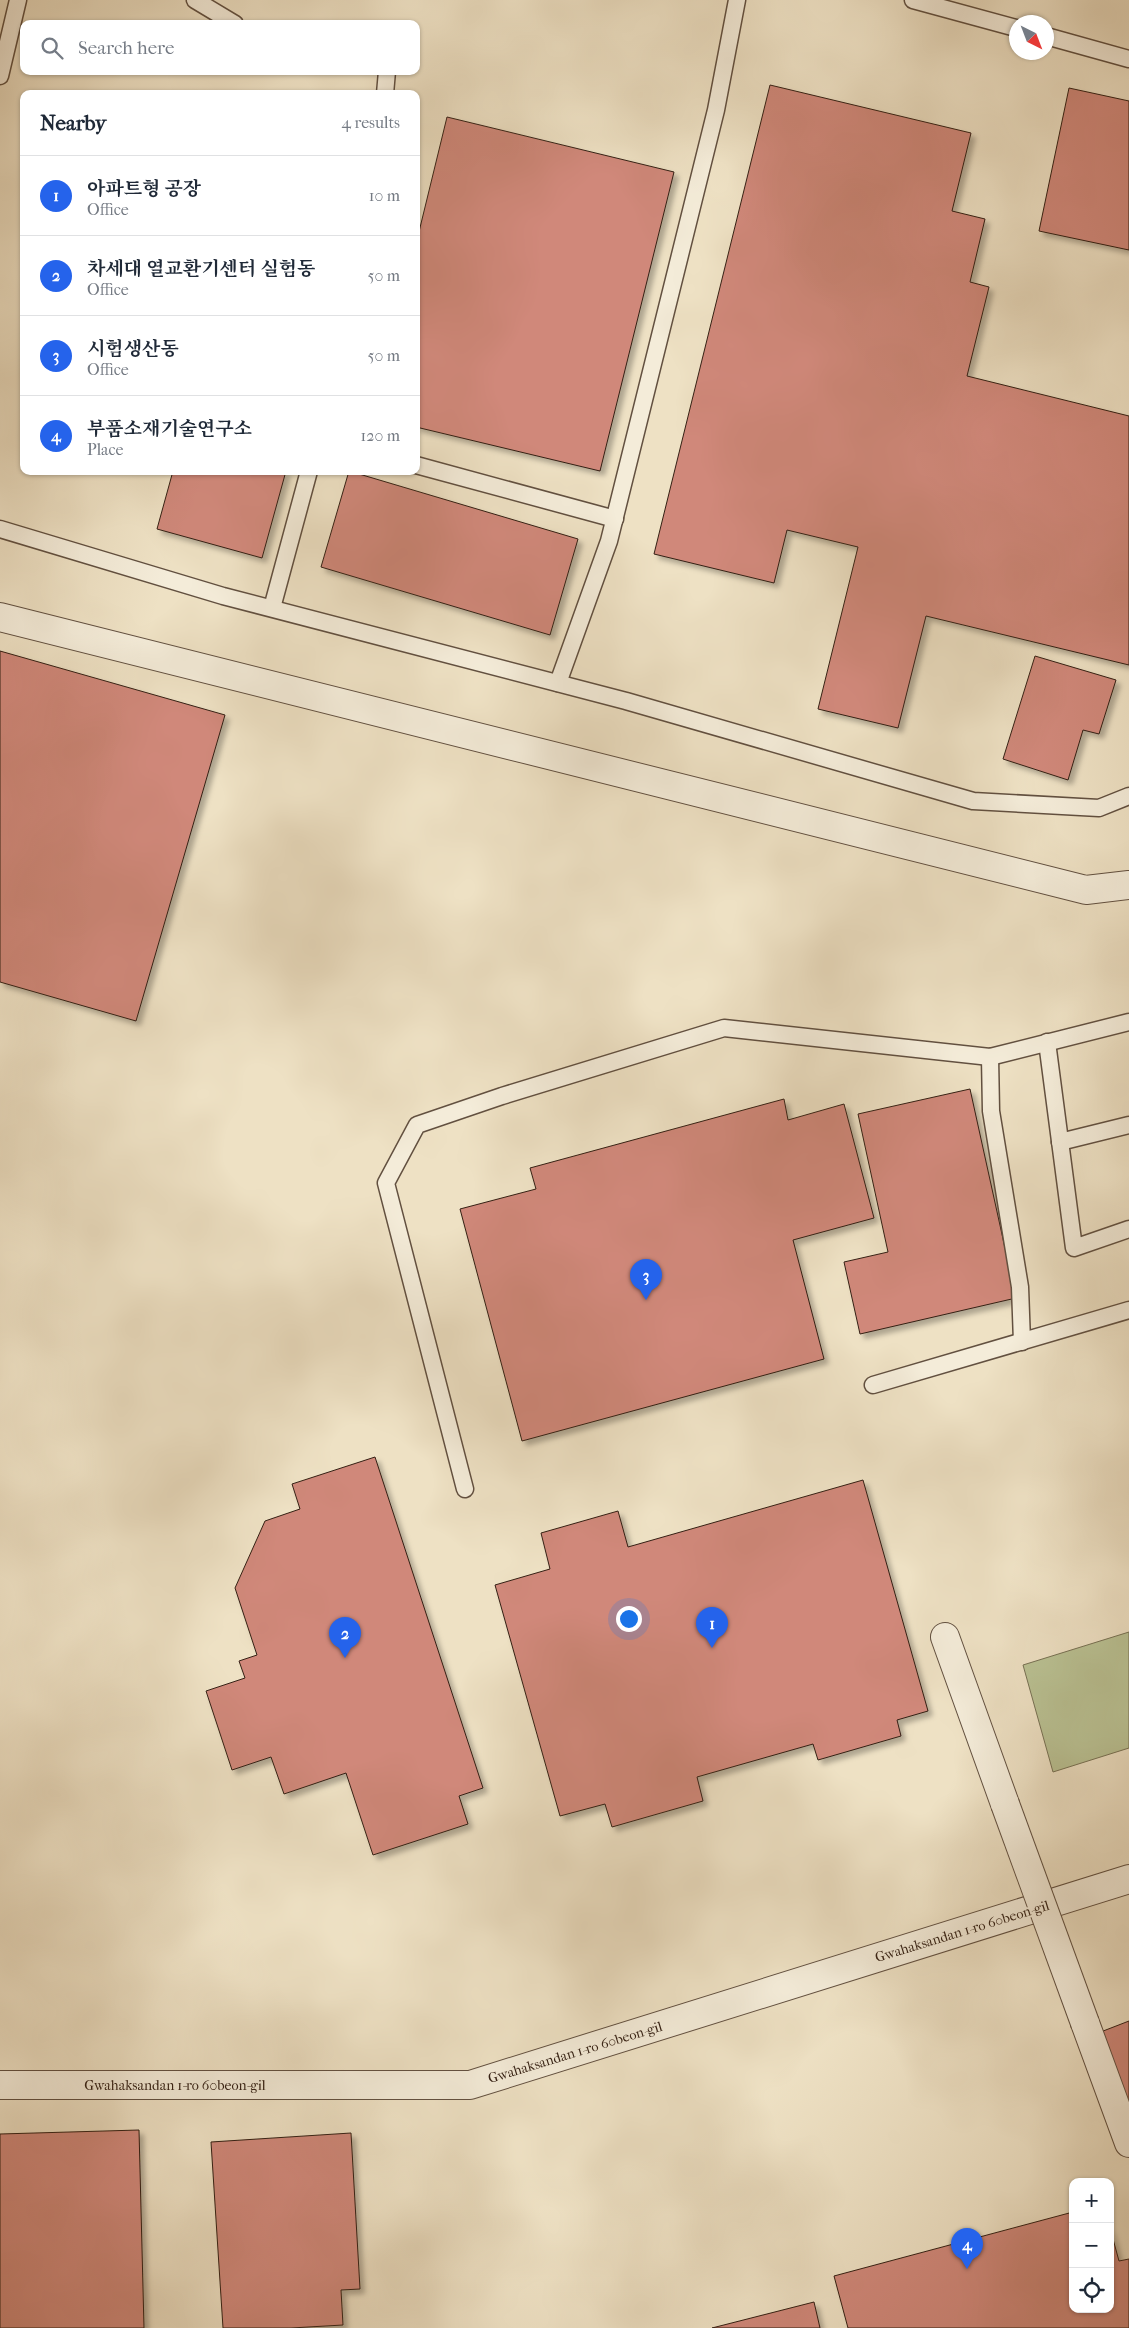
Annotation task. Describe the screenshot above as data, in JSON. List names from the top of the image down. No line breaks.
{"streets":{"street":["Gwahaksandan 1-ro 60beon-gil"]},"north":"bottom right","page":{"search":"Search here","heading":["Nearby","4 results"],"list":[{"mark":"1","name":"아파트형 공장","note":"Office","value":"10 m"},{"mark":"2","name":"차세대 열교환기센터 실험동","note":"Office","value":"50 m"},{"mark":"3","name":"시험생산동","note":"Office","value":"50 m"},{"mark":"4","name":"부품소재기술연구소","note":"Place","value":"120 m"}],"pins":["3","1","2","4"],"map_buttons":["+","−"]}}
